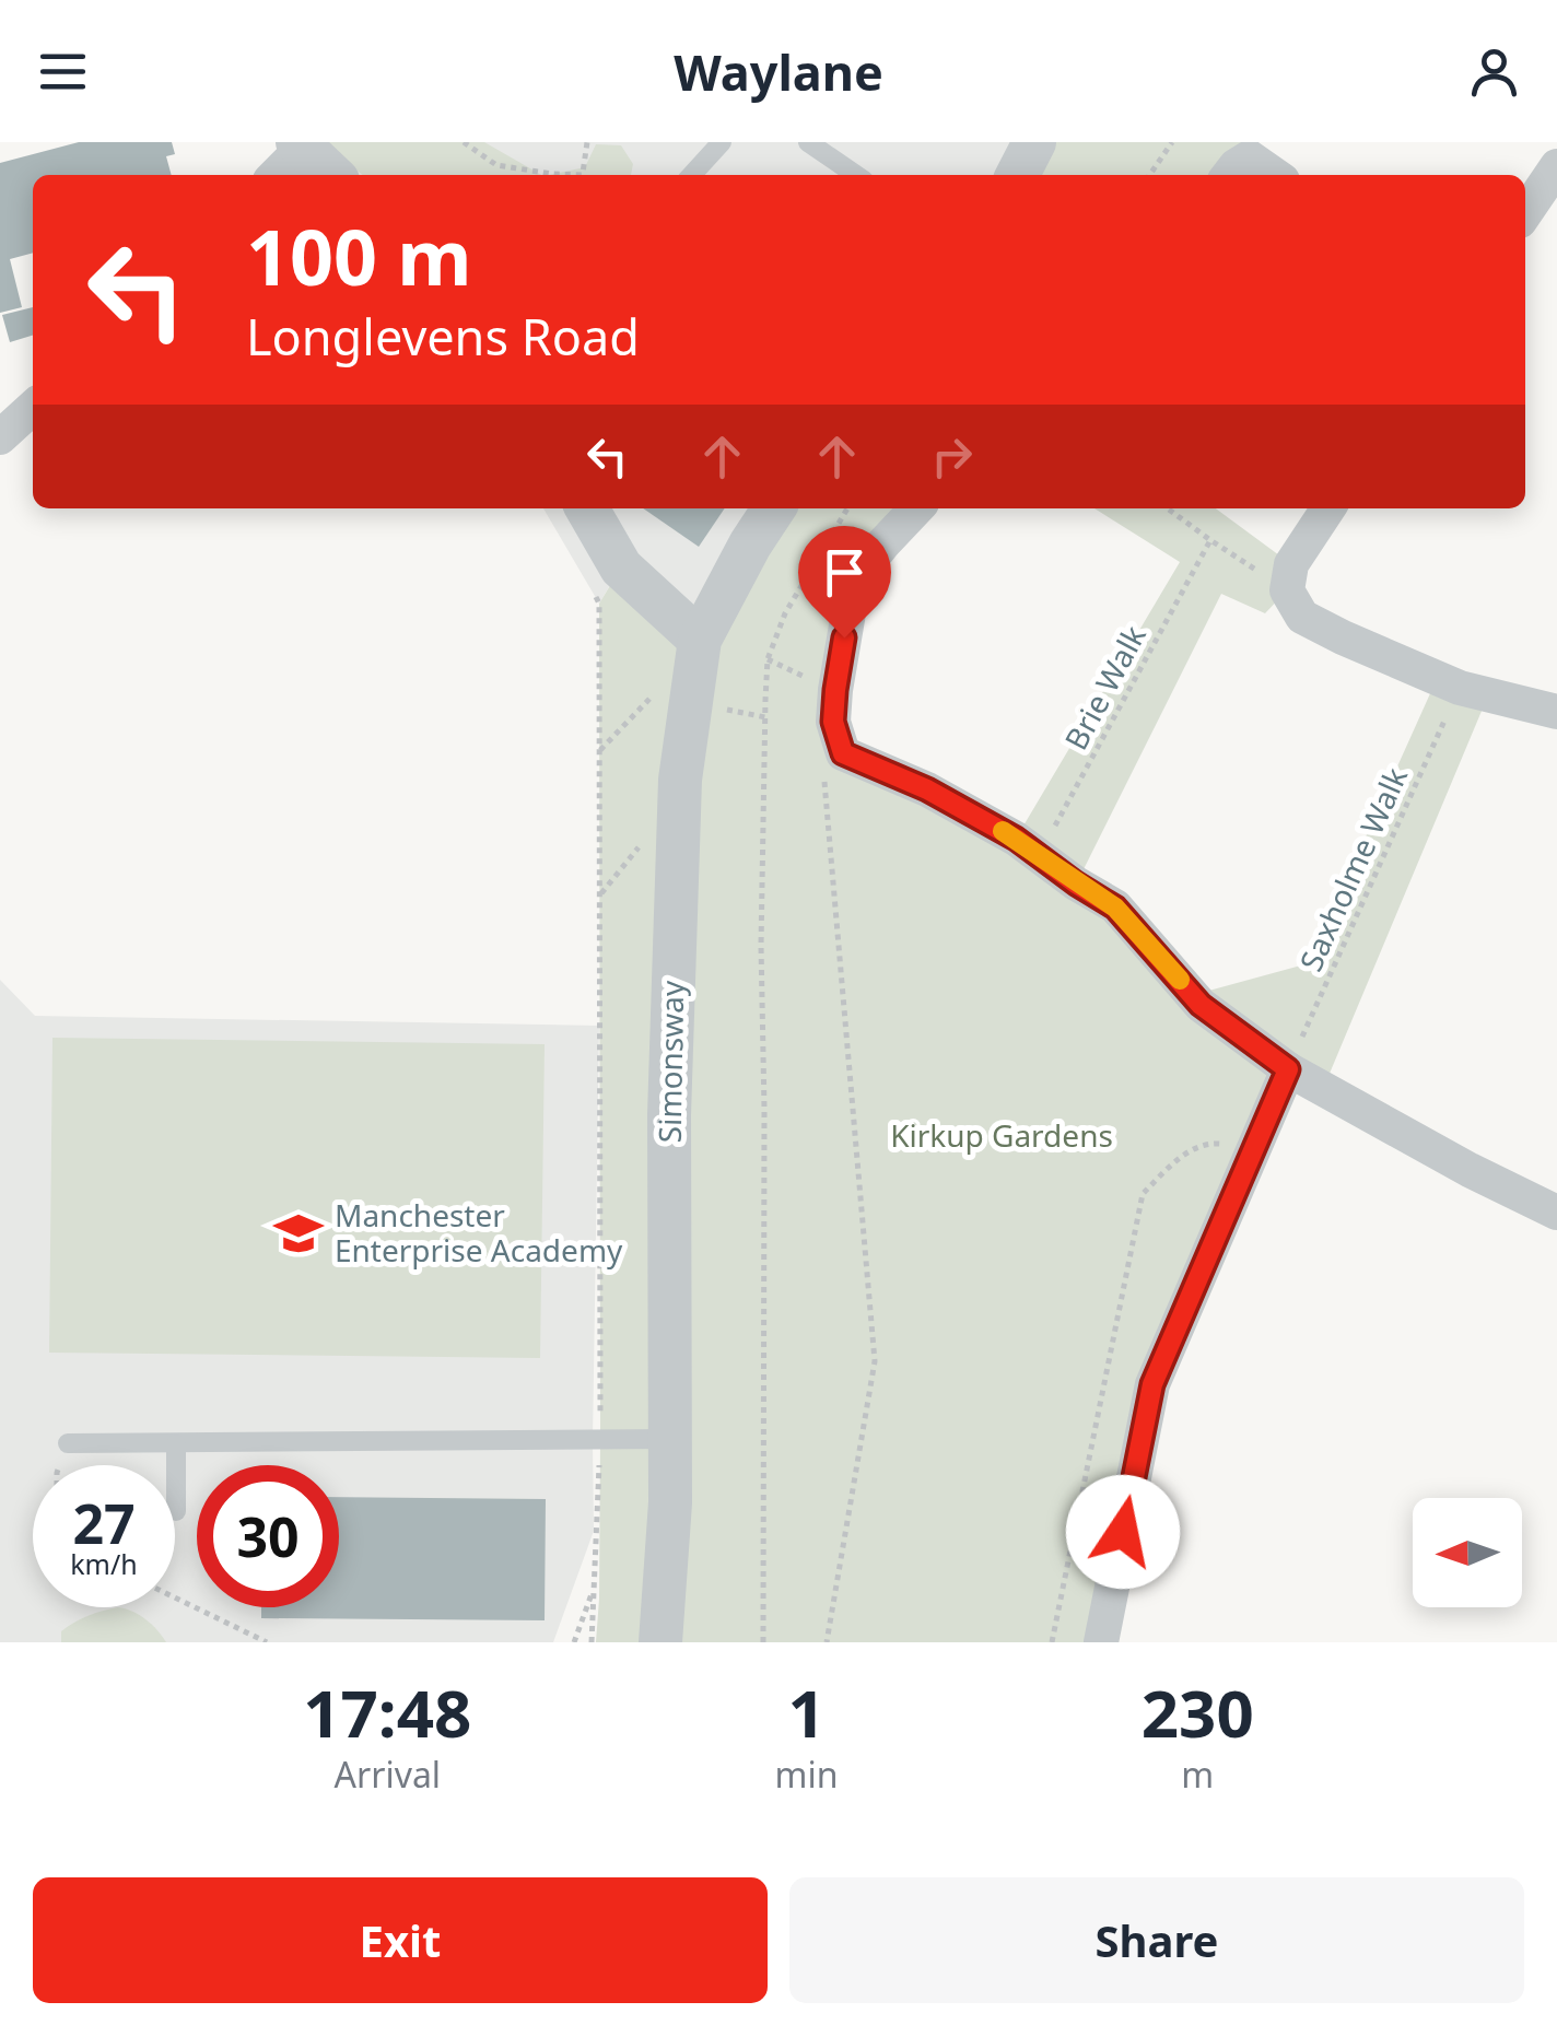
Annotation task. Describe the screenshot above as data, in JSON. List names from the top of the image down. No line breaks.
{"streets":{"street":["Simonsway"],"path":["Brie Walk","Saxholme Walk"]},"parks":["Kirkup Gardens"],"places":{"school or university":["Manchester Enterprise Academy"]},"north":"left","page":{"header":"Waylane","turn":["100 m","Longlevens Road"],"speed":"27 km/h","limit":"30","eta":["17:48","Arrival","1","min","230","m"],"buttons":["Exit","Share"]}}
